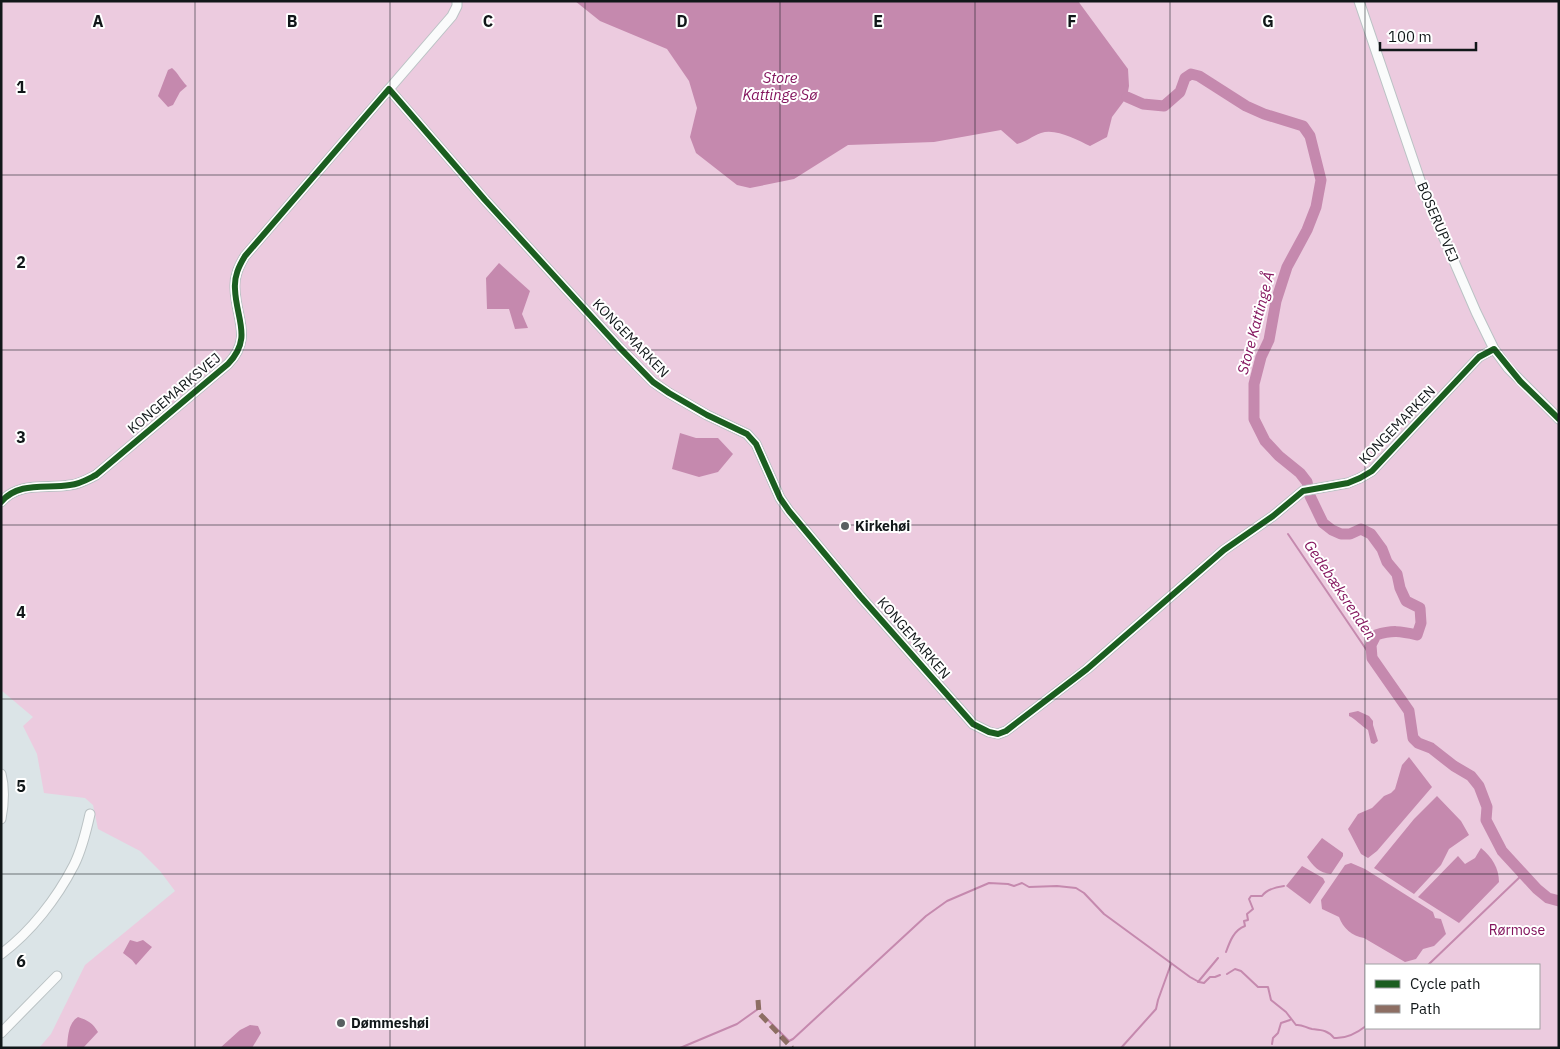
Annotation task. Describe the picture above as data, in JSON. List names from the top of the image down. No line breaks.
{"streets":{"street":["BOSERUPVEJ","KONGEMARKEN","KONGEMARKSVEJ"]},"crossings":[["BOSERUPVEJ","KONGEMARKEN"],["KONGEMARKEN","KONGEMARKSVEJ"]],"water":["Store Kattinge Sø","Store Kattinge Å","Gedebæksrenden"],"parks":["Rørmose"],"places":["Kirkehøi","Dømmeshøi"],"legend":["Cycle path","Path"],"scale_bar":"100 m","grid":{"columns":["A","B","C","D","E","F","G"],"rows":["1","2","3","4","5","6"]}}
